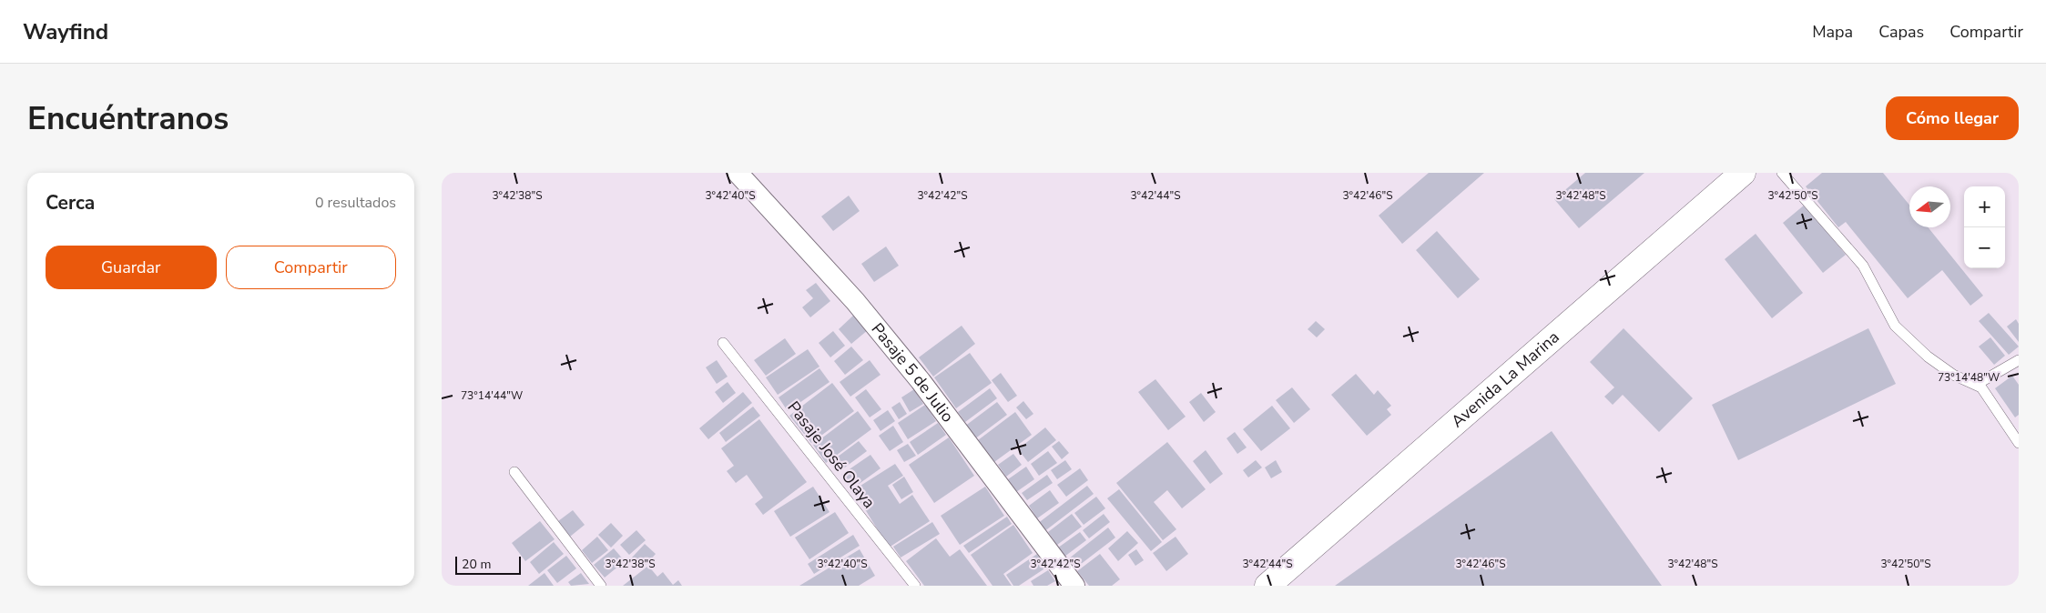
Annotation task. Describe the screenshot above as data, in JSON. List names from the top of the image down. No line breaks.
{"streets":{"main road":["Avenida La Marina"],"street":["Pasaje 5 de Julio"],"lane":["Pasaje José Olaya"]},"scale_bar":"20 m","north":"left","page":{"header":"Wayfind","nav":["Mapa","Capas","Compartir"],"buttons":["Cómo llegar",["Guardar","Compartir"]],"title":"Encuéntranos","heading":["Cerca","0 resultados"],"map_buttons":["+","−"],"scale":"20 m"},"coordinates":["3°42'38\"S","3°42'40\"S","3°42'42\"S","3°42'44\"S","3°42'46\"S","3°42'48\"S","3°42'50\"S","73°14'48\"W","73°14'44\"W"]}
